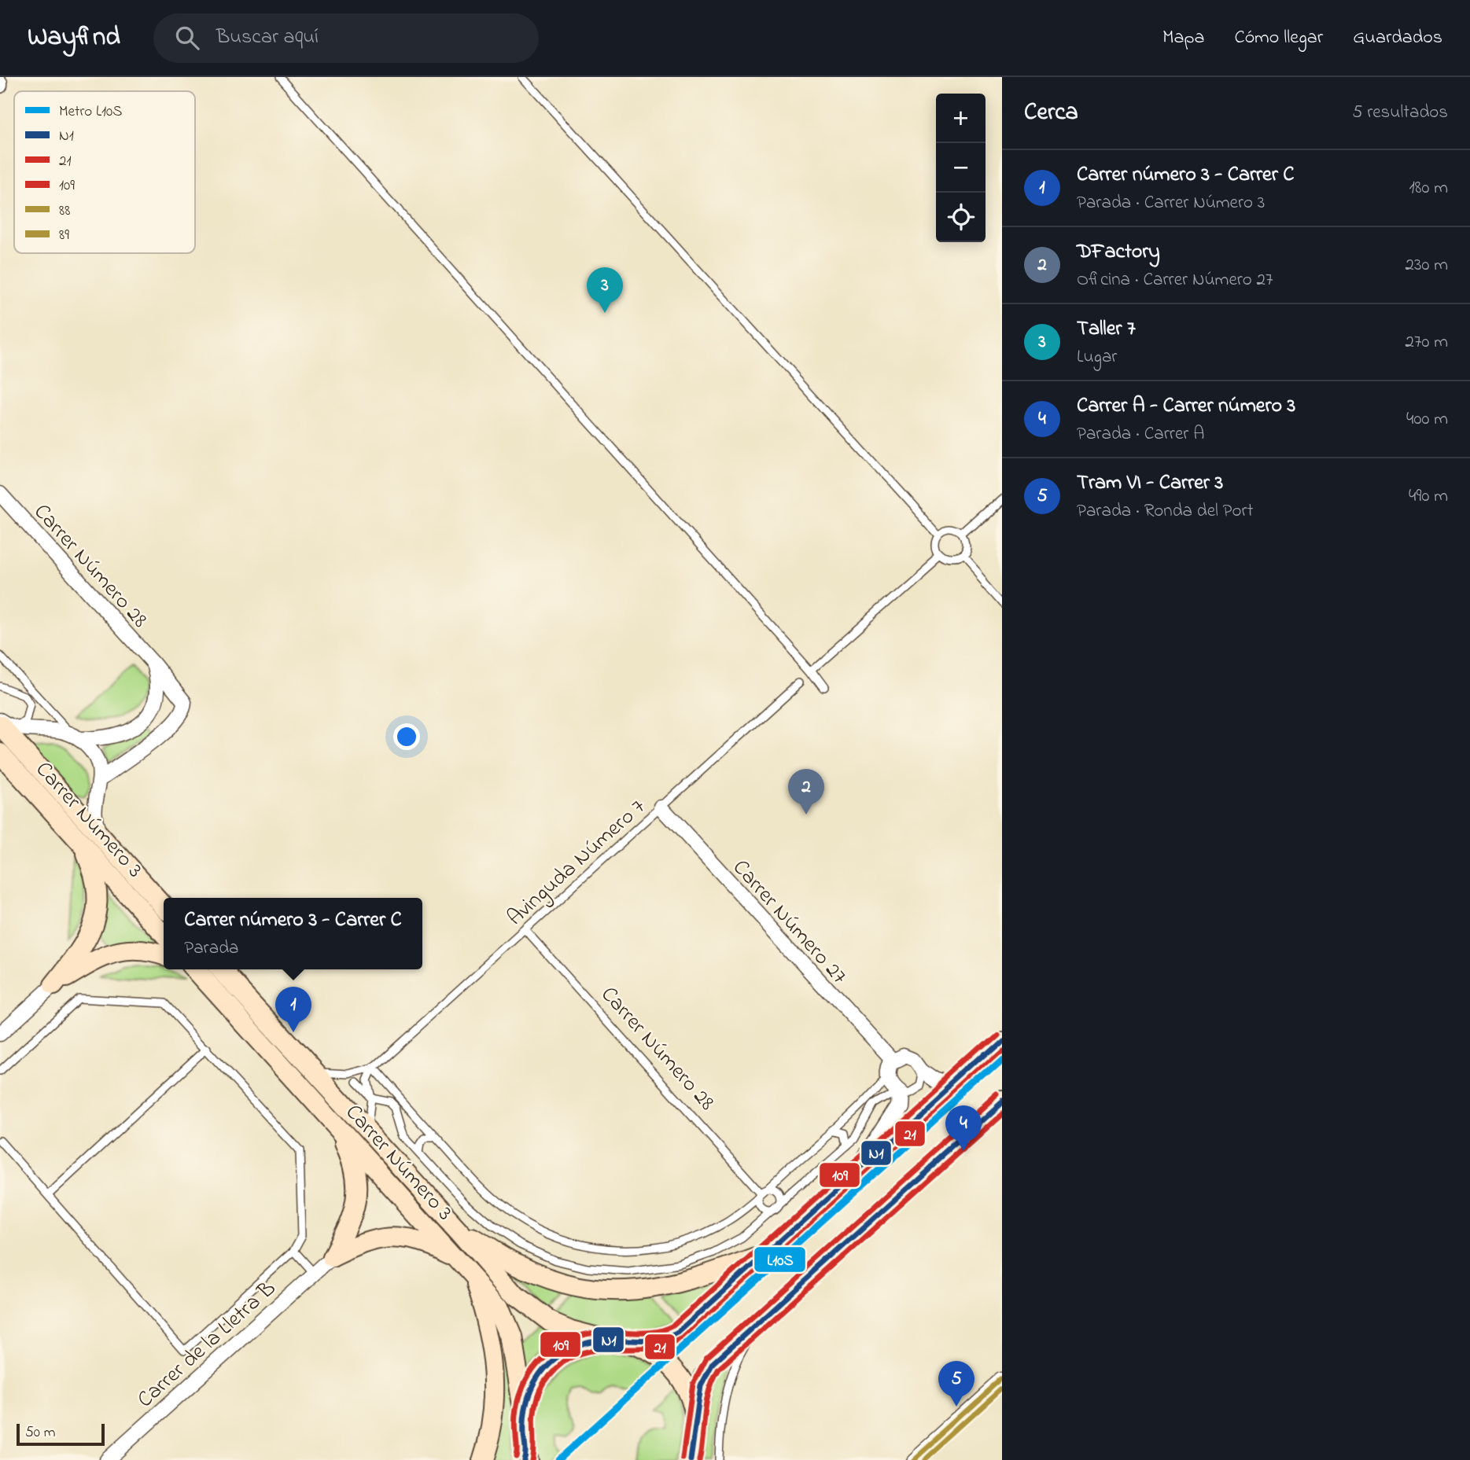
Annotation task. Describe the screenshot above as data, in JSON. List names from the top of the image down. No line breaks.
{"streets":{"main road":["Carrer Número 3"],"street":["Carrer Número 28","Carrer Número 27","Carrer de la Lletra B"],"lane":["Avinguda Número 7"]},"crossings":[["Carrer Número 28","Avinguda Número 7"],["Carrer Número 3","Avinguda Número 7"],["Avinguda Número 7","Carrer Número 27"]],"lines":["transit line 109","transit line N1","transit line 21","metro line L10S","transit line 88","transit line 89"],"legend":["Metro L10S","N1","21","109","88","89"],"scale_bar":"50 m","page":{"header":"Wayfind","search":"Buscar aquí","nav":["Mapa","Cómo llegar","Guardados"],"heading":["Cerca","5 resultados"],"map_buttons":["+","−"],"list":[{"mark":"1","name":"Carrer número 3 - Carrer C","note":"Parada · Carrer Número 3","value":"180 m"},{"mark":"2","name":"DFactory","note":"Oficina · Carrer Número 27","value":"230 m"},{"mark":"3","name":"Taller 7","note":"Lugar","value":"270 m"},{"mark":"4","name":"Carrer A - Carrer número 3","note":"Parada · Carrer A","value":"400 m"},{"mark":"5","name":"Tram VI - Carrer 3","note":"Parada · Ronda del Port","value":"490 m"}],"pins":["3","2","1","4","5"],"popup":["Carrer número 3 - Carrer C","Parada"],"scale":"50 m"}}
